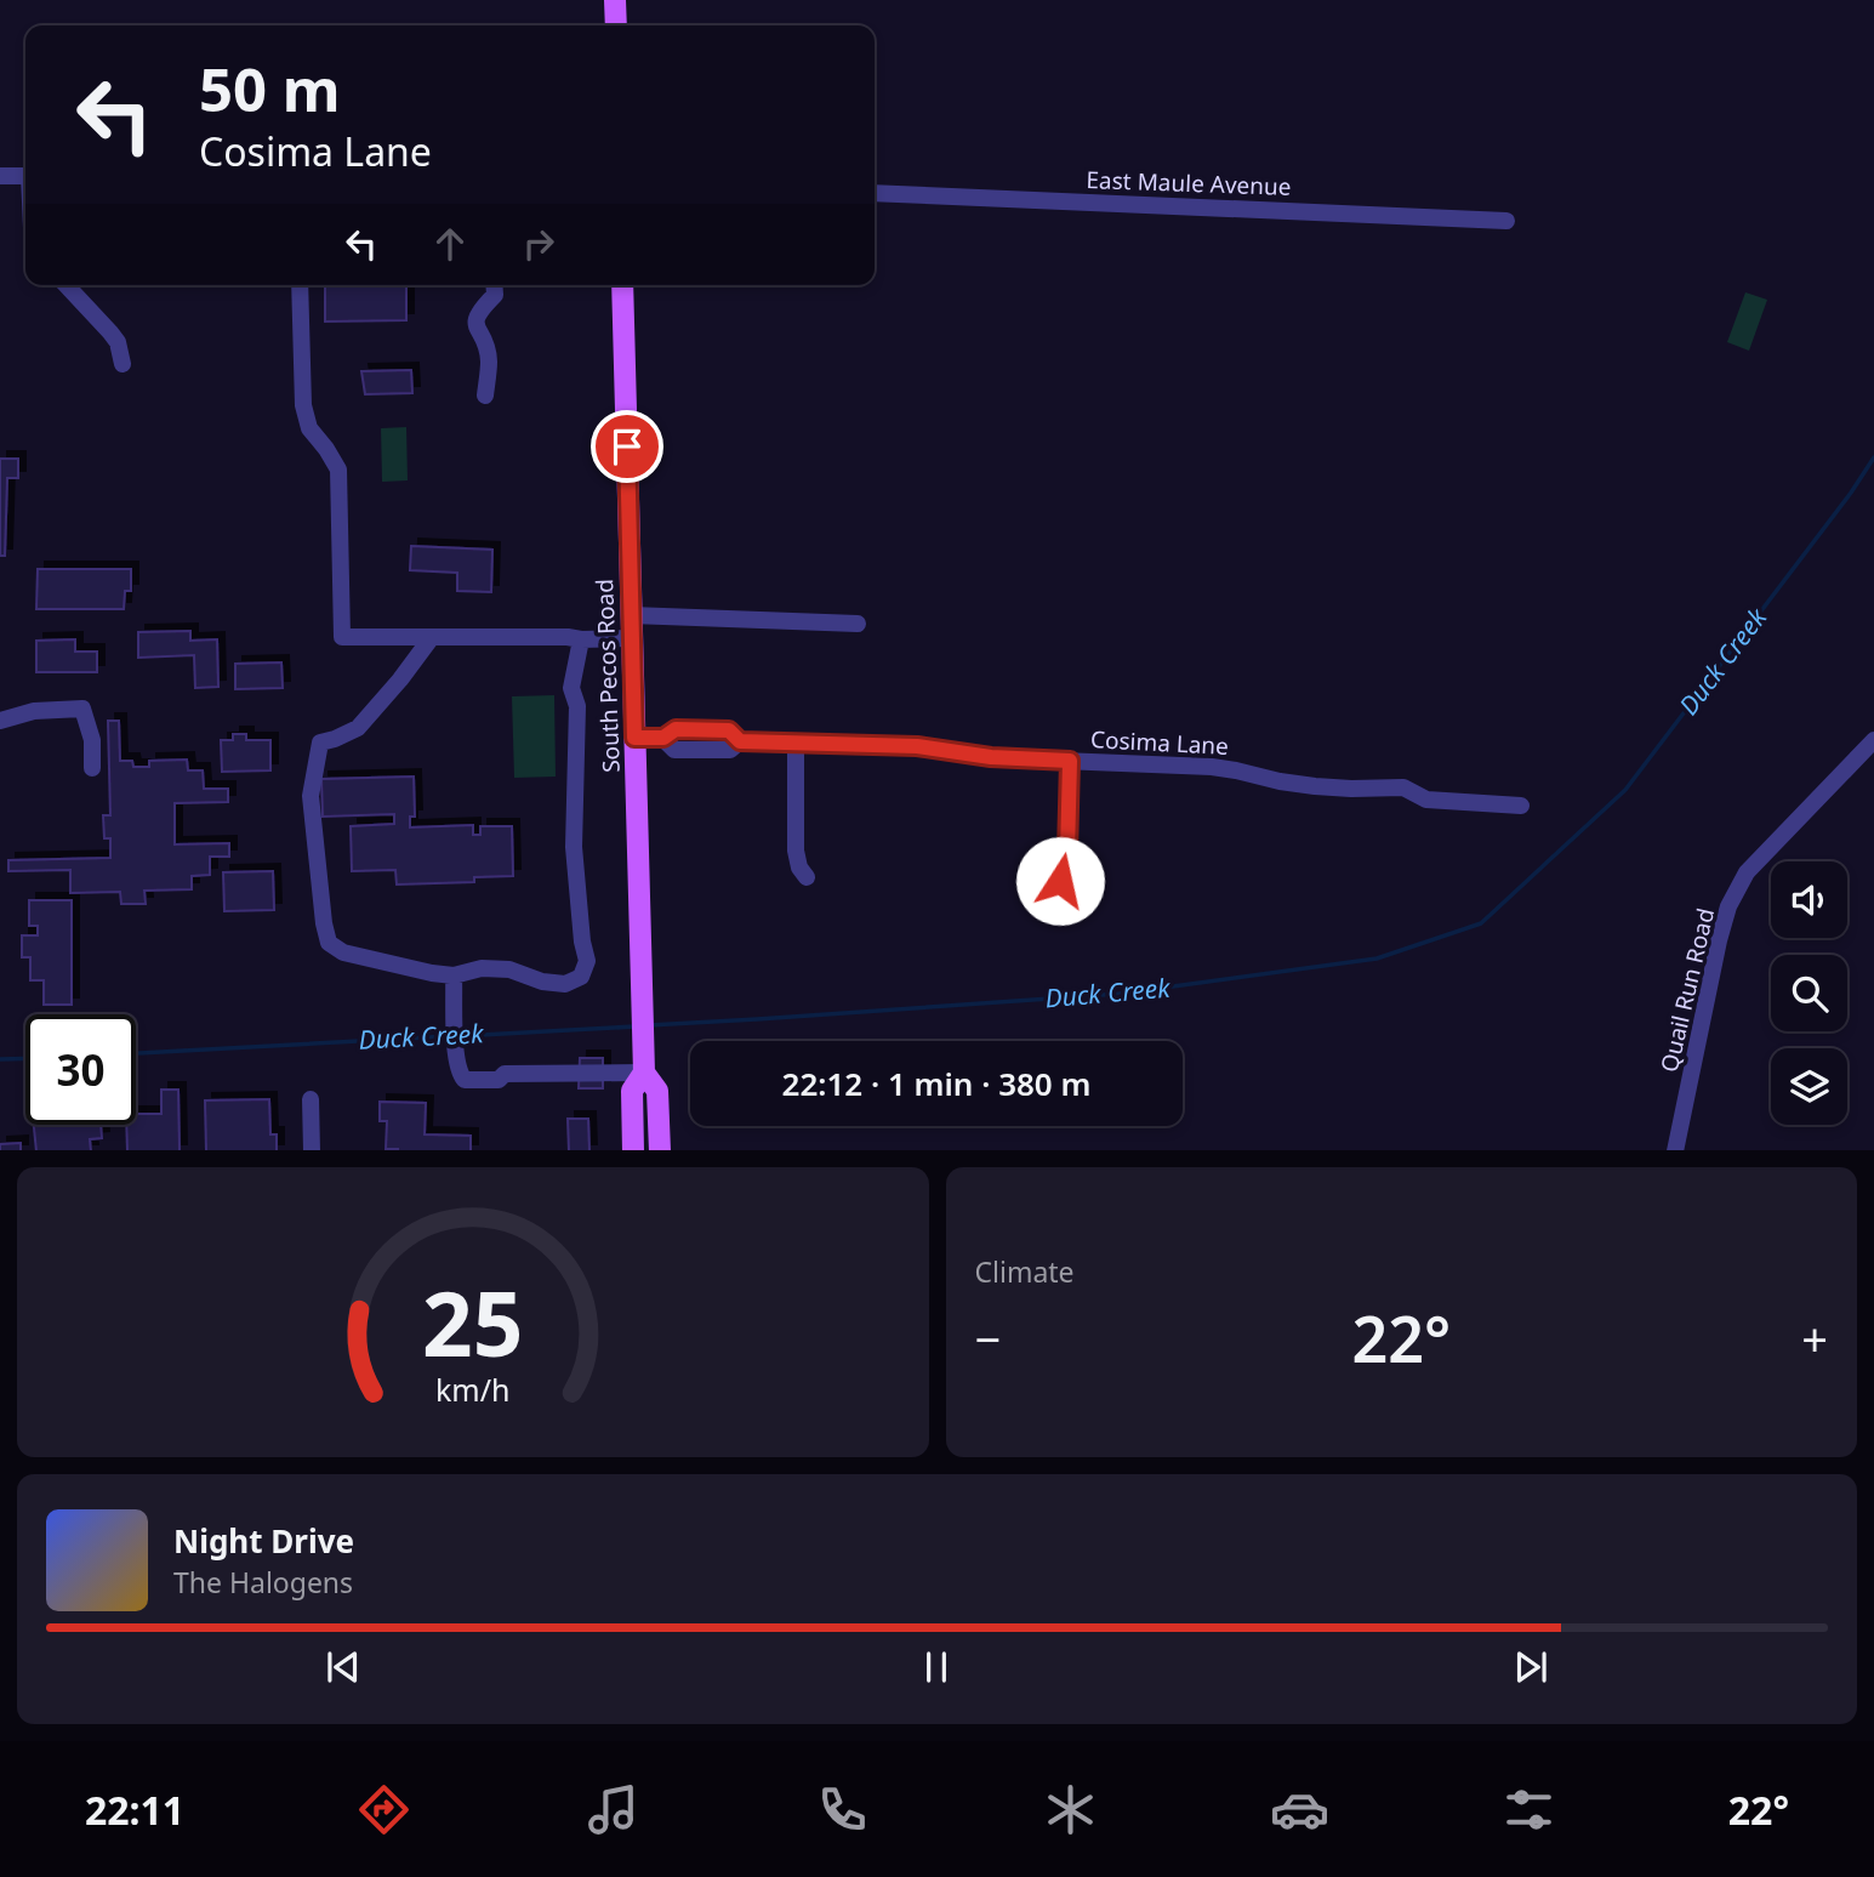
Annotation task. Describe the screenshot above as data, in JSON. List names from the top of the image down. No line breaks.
{"streets":{"main road":["South Pecos Road"],"street":["East Maule Avenue","Cosima Lane","Quail Run Road"]},"crossings":[["South Pecos Road","Cosima Lane"]],"water":["Duck Creek"],"page":{"turn":["50 m","Cosima Lane"],"limit":"30","trip":"22:12 · 1 min · 380 m","tile":"Climate","heat":["−","22°","+"],"song":["Night Drive","The Halogens"],"tabs":["22:11","22°"],"gauge":["25","km/h"]}}
